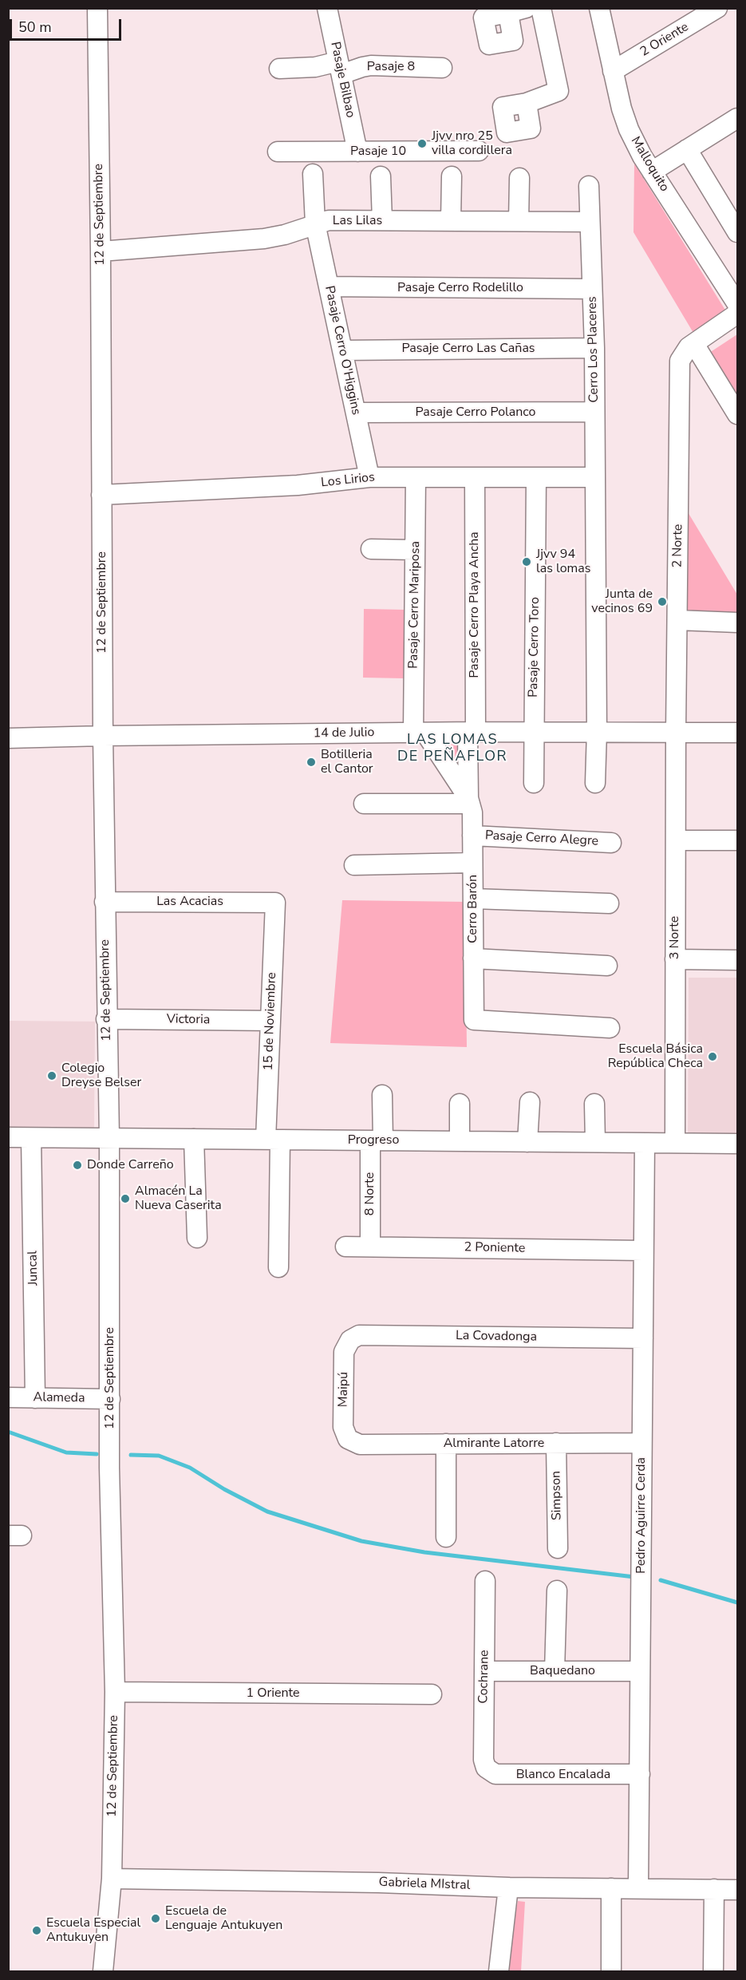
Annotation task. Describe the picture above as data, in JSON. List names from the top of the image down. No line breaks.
{"streets":{"street":["2 Oriente","Pasaje 8","Pasaje Bilbao","Pasaje 10","Malloquito","12 de Septiembre","Las Lilas","Pasaje Cerro Rodelillo","Pasaje Cerro Las Cañas","Cerro Los Placeres","Pasaje Cerro O'Higgins","Pasaje Cerro Polanco","Los Lirios","2 Norte","Pasaje Cerro Mariposa","Pasaje Cerro Playa Ancha","Pasaje Cerro Toro","14 de Julio","Pasaje Cerro Alegre","Las Acacias","Cerro Barón","3 Norte","Victoria","15 de Noviembre","Progreso","8 Norte","2 Poniente","Juncal","La Covadonga","Maipú","Alameda","Almirante Latorre","Simpson","Pedro Aguirre Cerda","Baquedano","Cochrane","1 Oriente","Blanco Encalada","Gabriela MIstral"]},"crossings":[["2 Oriente","Malloquito"],["Pasaje 8","Pasaje Bilbao"],["Pasaje Bilbao","Pasaje 10"],["12 de Septiembre","Las Lilas"],["12 de Septiembre","Los Lirios"],["12 de Septiembre","14 de Julio"],["12 de Septiembre","Las Acacias"],["12 de Septiembre","Victoria"],["12 de Septiembre","Progreso"],["12 de Septiembre","Alameda"],["12 de Septiembre","1 Oriente"],["12 de Septiembre","Gabriela MIstral"],["Las Lilas","Cerro Los Placeres"],["Las Lilas","Pasaje Cerro O'Higgins"],["Pasaje Cerro Rodelillo","Cerro Los Placeres"],["Pasaje Cerro Rodelillo","Pasaje Cerro O'Higgins"],["Pasaje Cerro Las Cañas","Cerro Los Placeres"],["Pasaje Cerro Las Cañas","Pasaje Cerro O'Higgins"],["Cerro Los Placeres","Pasaje Cerro Polanco"],["Cerro Los Placeres","Los Lirios"],["Cerro Los Placeres","14 de Julio"],["Pasaje Cerro O'Higgins","Pasaje Cerro Polanco"],["Pasaje Cerro O'Higgins","Los Lirios"],["Los Lirios","Pasaje Cerro Mariposa"],["Los Lirios","Pasaje Cerro Playa Ancha"],["Los Lirios","Pasaje Cerro Toro"],["2 Norte","14 de Julio"],["2 Norte","3 Norte"],["Pasaje Cerro Mariposa","14 de Julio"],["Pasaje Cerro Mariposa","Cerro Barón"],["Pasaje Cerro Playa Ancha","14 de Julio"],["Pasaje Cerro Playa Ancha","Cerro Barón"],["Pasaje Cerro Toro","14 de Julio"],["14 de Julio","Cerro Barón"],["14 de Julio","3 Norte"],["Pasaje Cerro Alegre","Cerro Barón"],["Las Acacias","15 de Noviembre"],["3 Norte","Progreso"],["Victoria","15 de Noviembre"],["15 de Noviembre","Progreso"],["Progreso","8 Norte"],["Progreso","Juncal"],["Progreso","Pedro Aguirre Cerda"],["8 Norte","2 Poniente"],["2 Poniente","Pedro Aguirre Cerda"],["Juncal","Alameda"],["La Covadonga","Maipú"],["La Covadonga","Pedro Aguirre Cerda"],["Maipú","Almirante Latorre"],["Almirante Latorre","Simpson"],["Almirante Latorre","Pedro Aguirre Cerda"],["Pedro Aguirre Cerda","Baquedano"],["Pedro Aguirre Cerda","Blanco Encalada"],["Pedro Aguirre Cerda","Gabriela MIstral"],["Baquedano","Cochrane"],["Cochrane","Blanco Encalada"]],"districts":["LAS LOMAS DE PEÑAFLOR"],"places":["Jjvv nro 25 villa cordillera","Jjvv 94 las lomas","Junta de vecinos 69","Botilleria el Cantor","Escuela Básica República Checa","Colegio Dreyse Belser","Donde Carreño","Almacén La Nueva Caserita","Escuela de Lenguaje Antukuyen","Escuela Especial Antukuyen"],"scale_bar":"50 m"}
